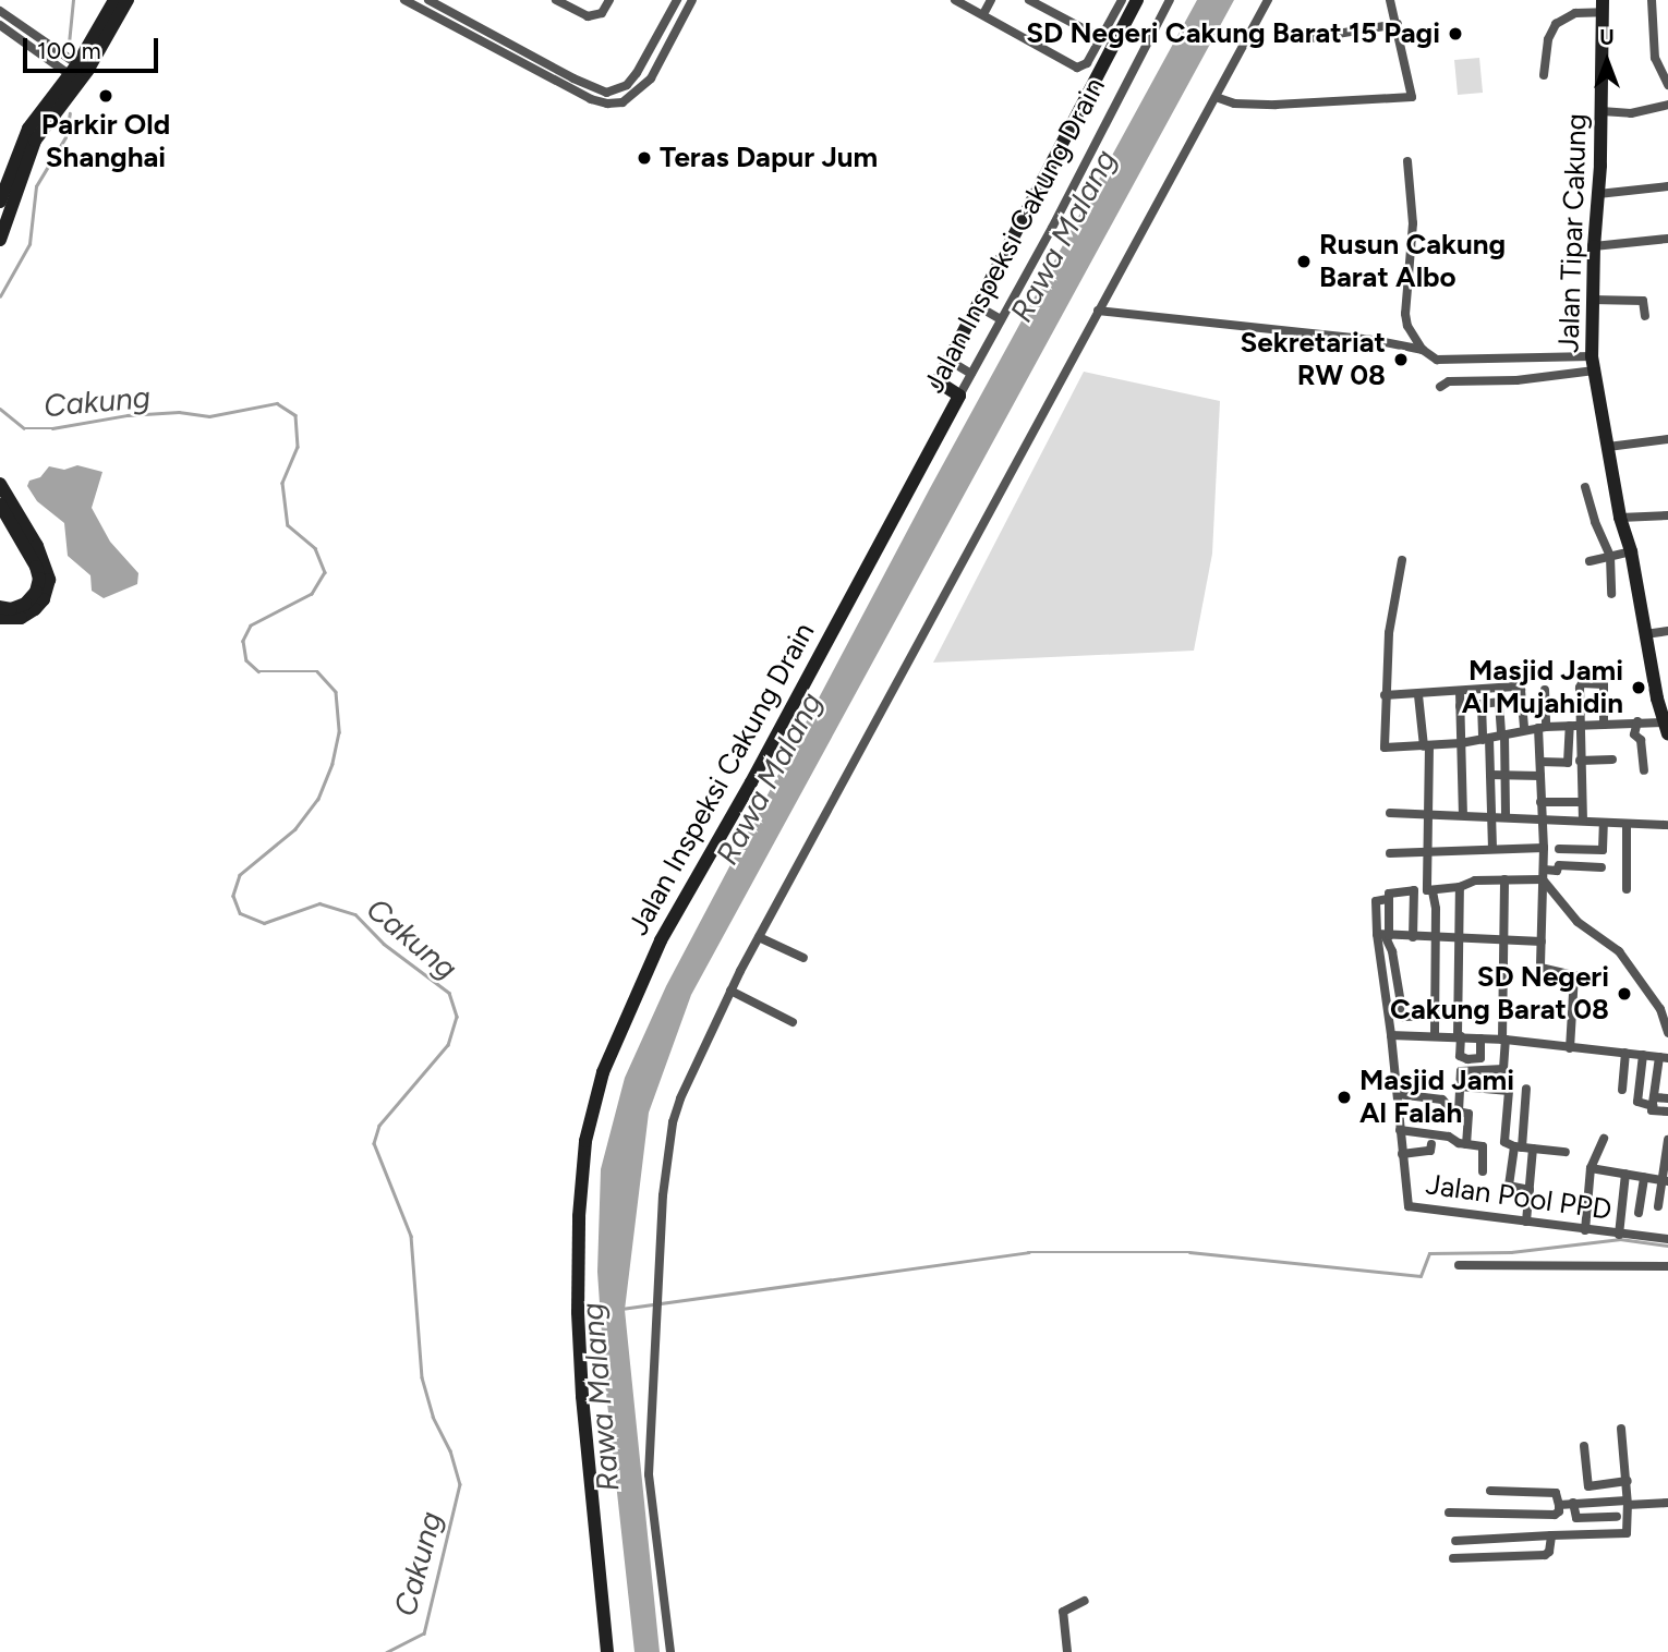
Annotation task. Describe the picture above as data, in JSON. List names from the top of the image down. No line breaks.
{"streets":{"street":["Jalan Tipar Cakung","Jalan Inspeksi Cakung Drain","Jalan Pool PPD"]},"water":["Rawa Malang","Cakung"],"places":["SD Negeri Cakung Barat 15 Pagi","Parkir Old Shanghai","Teras Dapur Jum","Rusun Cakung Barat Albo","Sekretariat RW 08","Masjid Jami Al Mujahidin","SD Negeri Cakung Barat 08","Masjid Jami Al Falah"],"scale_bar":"100 m","north":"top"}
